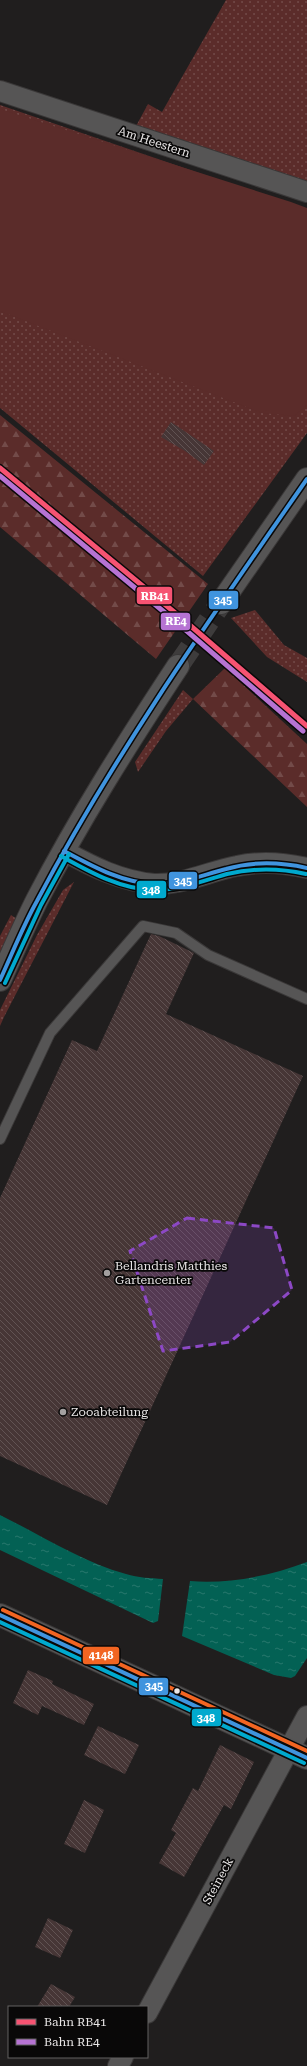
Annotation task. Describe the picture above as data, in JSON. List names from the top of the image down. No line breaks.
{"streets":{"street":["Am Heestern","Steineck"]},"places":["Bellandris Matthies Gartencenter","Zooabteilung"],"lines":["rail line RB41","rail line RE4","transit line 345","transit line 348","transit line 4148"],"legend":["Bahn RB41","Bahn RE4"]}
